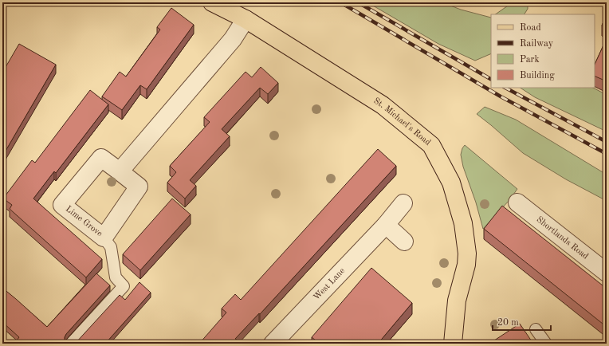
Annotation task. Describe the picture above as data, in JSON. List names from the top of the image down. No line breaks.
{"streets":{"main road":["St. Michael's Road"],"street":["Lime Grove","Shortlands Road","West Lane"]},"legend":["Road","Railway","Park","Building"],"scale_bar":"20 m"}
